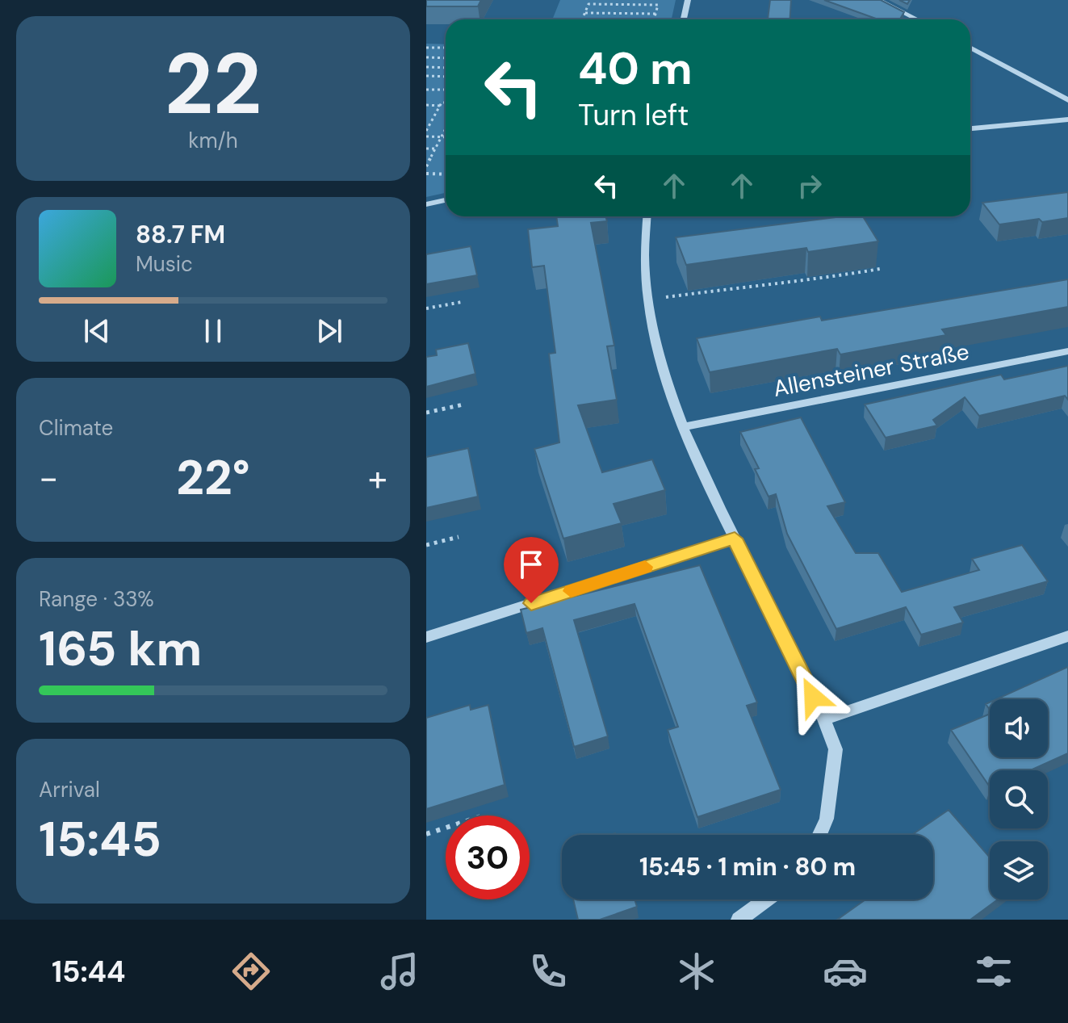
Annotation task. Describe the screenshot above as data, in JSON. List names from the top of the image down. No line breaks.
{"streets":{"street":["Allensteiner Straße"]},"page":{"tile":[["22","km/h"],"Climate",["Range · 33%","165 km"],["Arrival","15:45"]],"turn":["40 m","Turn left"],"song":["88.7 FM","Music"],"heat":["−","22°","+"],"limit":"30","trip":"15:45 · 1 min · 80 m","tabs":"15:44"}}
